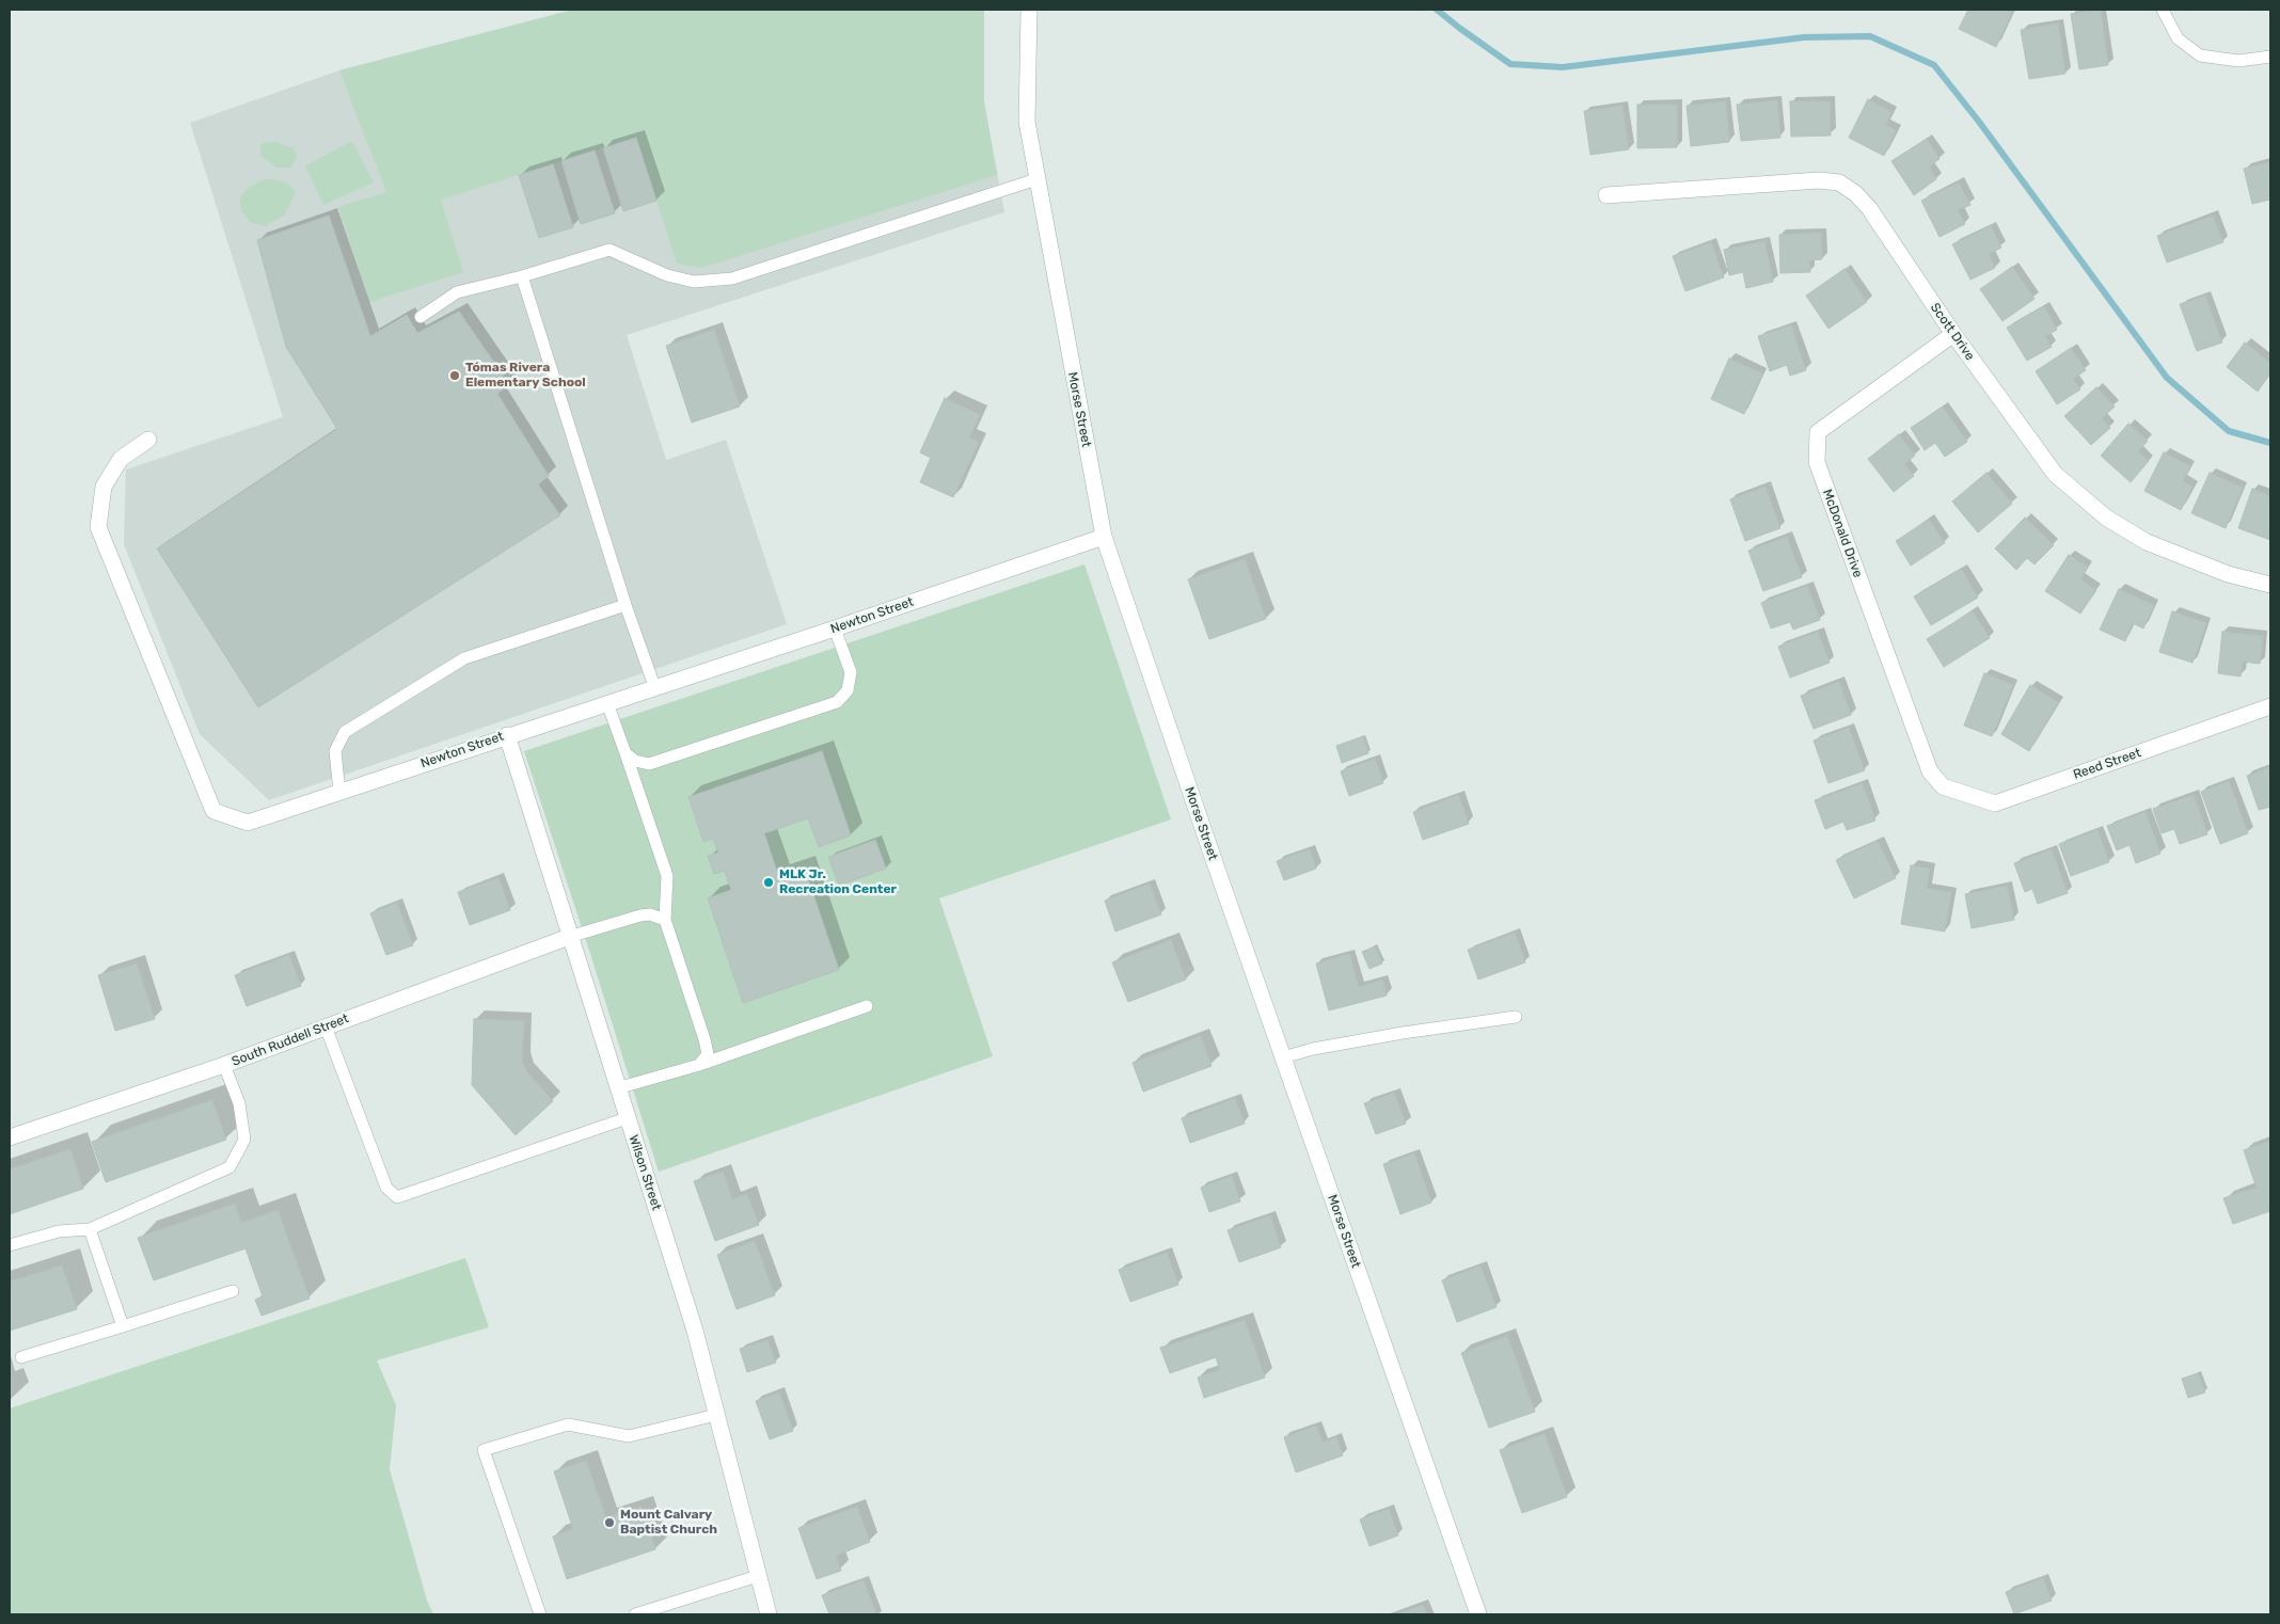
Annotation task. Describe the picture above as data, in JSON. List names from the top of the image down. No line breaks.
{"streets":{"street":["Scott Drive","Morse Street","McDonald Drive","Newton Street","Reed Street","South Ruddell Street","Wilson Street"]},"crossings":[["Scott Drive","McDonald Drive"],["Morse Street","Newton Street"],["McDonald Drive","Reed Street"],["Newton Street","Wilson Street"],["South Ruddell Street","Wilson Street"]],"places":["Tómas Rivera Elementary School","MLK Jr. Recreation Center","Mount Calvary Baptist Church"]}
